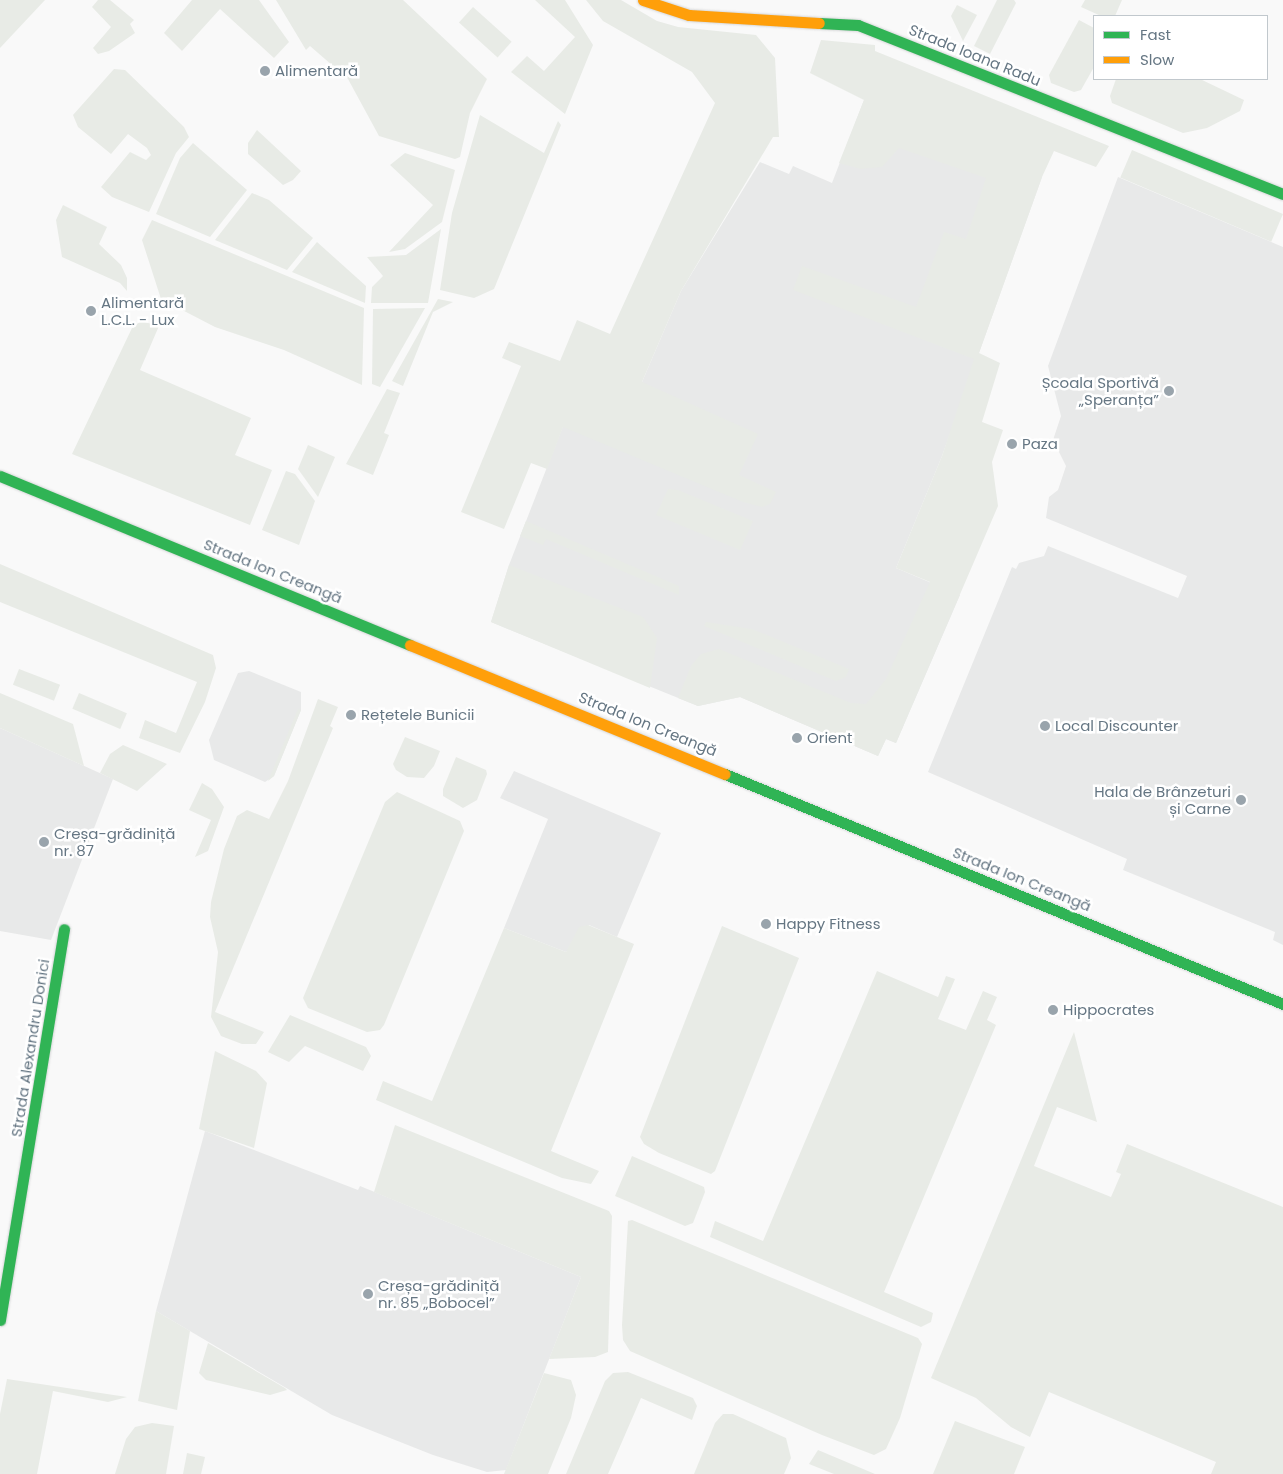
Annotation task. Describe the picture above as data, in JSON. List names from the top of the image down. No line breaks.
{"streets":{"main road":["Strada Ioana Radu","Strada Ion Creangă","Strada Alexandru Donici"]},"places":["Alimentară","Alimentară L.C.L. - Lux","Școala Sportivă „Speranța”","Paza","Rețetele Bunicii","Local Discounter","Orient","Hala de Brânzeturi și Carne","Creșa-grădiniță nr. 87","Happy Fitness","Hippocrates","Creșa-grădiniță nr. 85 „Bobocel”"],"legend":["Fast","Slow"]}
